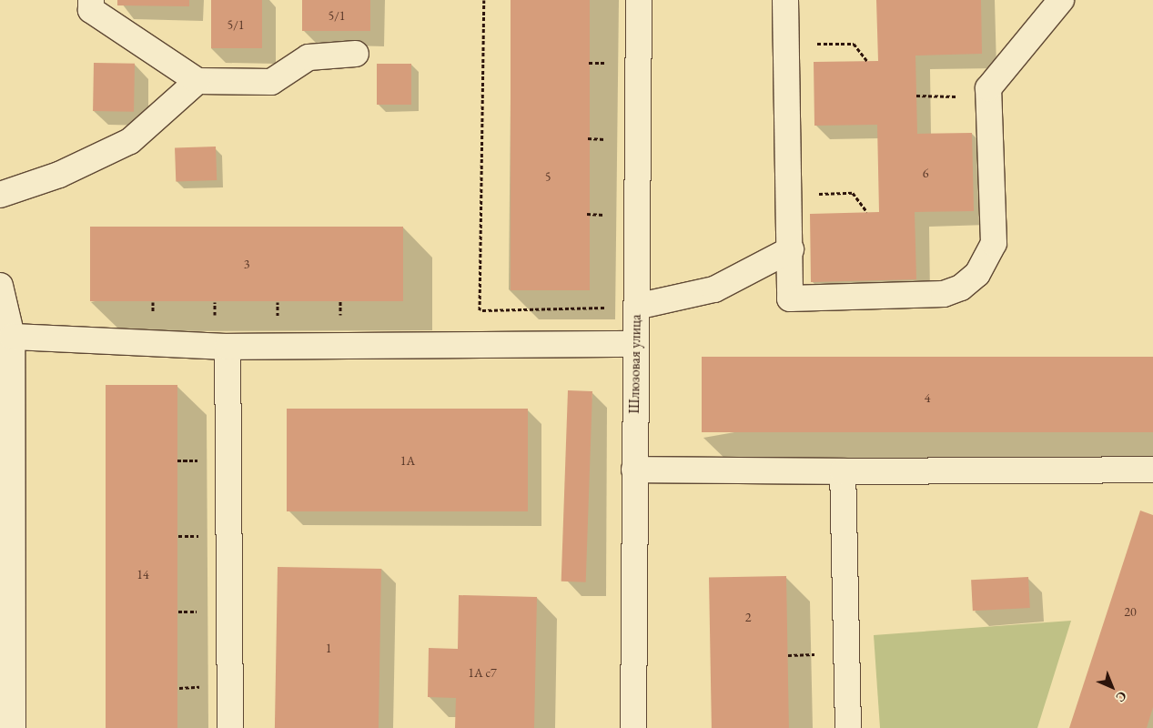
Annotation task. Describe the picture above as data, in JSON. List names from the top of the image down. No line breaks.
{"streets":{"street":["Шлюзовая улица"]},"house_numbers":["5/1","5/1","6","5","3","4","1А","14","20","2","1","1А с7"],"north":"bottom right"}
